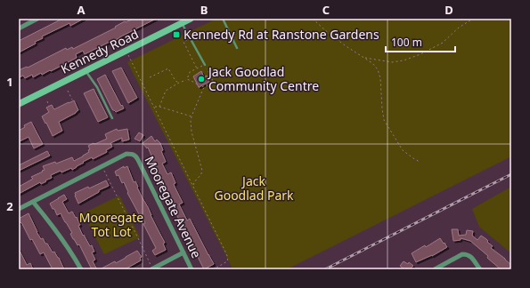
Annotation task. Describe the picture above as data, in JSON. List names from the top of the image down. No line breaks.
{"streets":{"main road":["Kennedy Road"],"street":["Mooregate Avenue"]},"parks":["Jack Goodlad Park","Mooregate Tot Lot"],"places":{"transit":["Kennedy Rd at Ranstone Gardens"],"other":["Jack Goodlad Community Centre"]},"scale_bar":"100 m","grid":{"columns":["A","B","C","D"],"rows":["1","2"]}}
